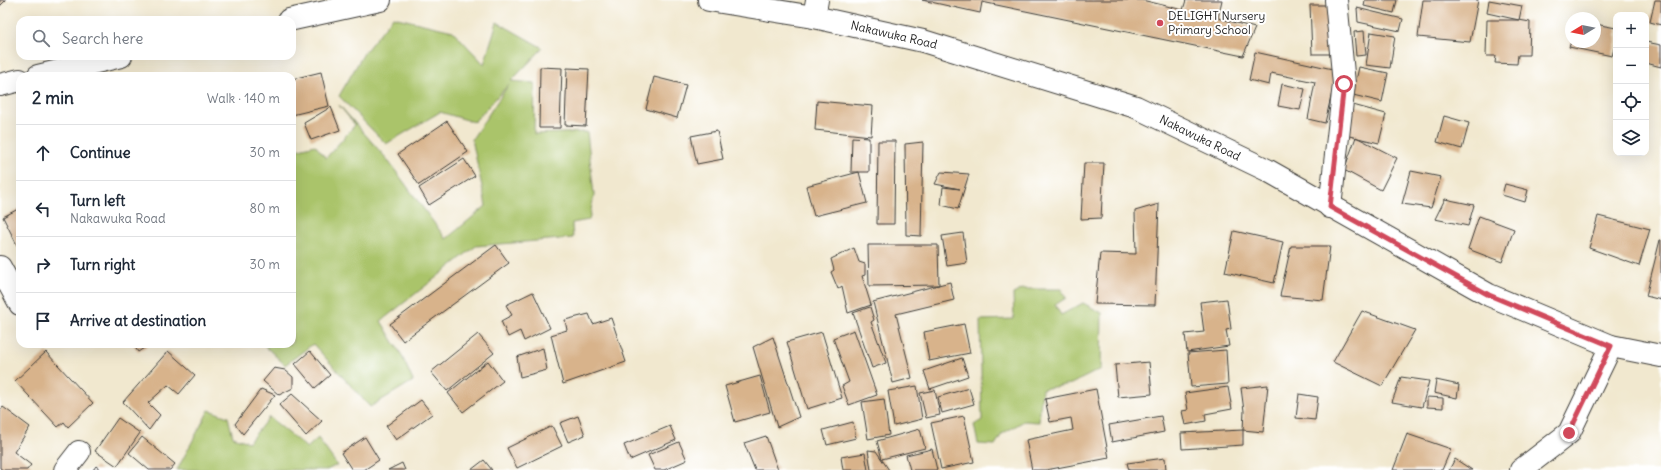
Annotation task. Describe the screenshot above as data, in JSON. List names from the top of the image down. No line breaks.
{"streets":{"main road":["Nakawuka Road"]},"places":["DELIGHT Nursery Primary School"],"north":"left","page":{"map_buttons":["+","−"],"search":"Search here","heading":["2 min","Walk · 140 m"],"list":[["Continue","30 m"],["Turn left","Nakawuka Road","80 m"],["Turn right","30 m"],"Arrive at destination"]}}
